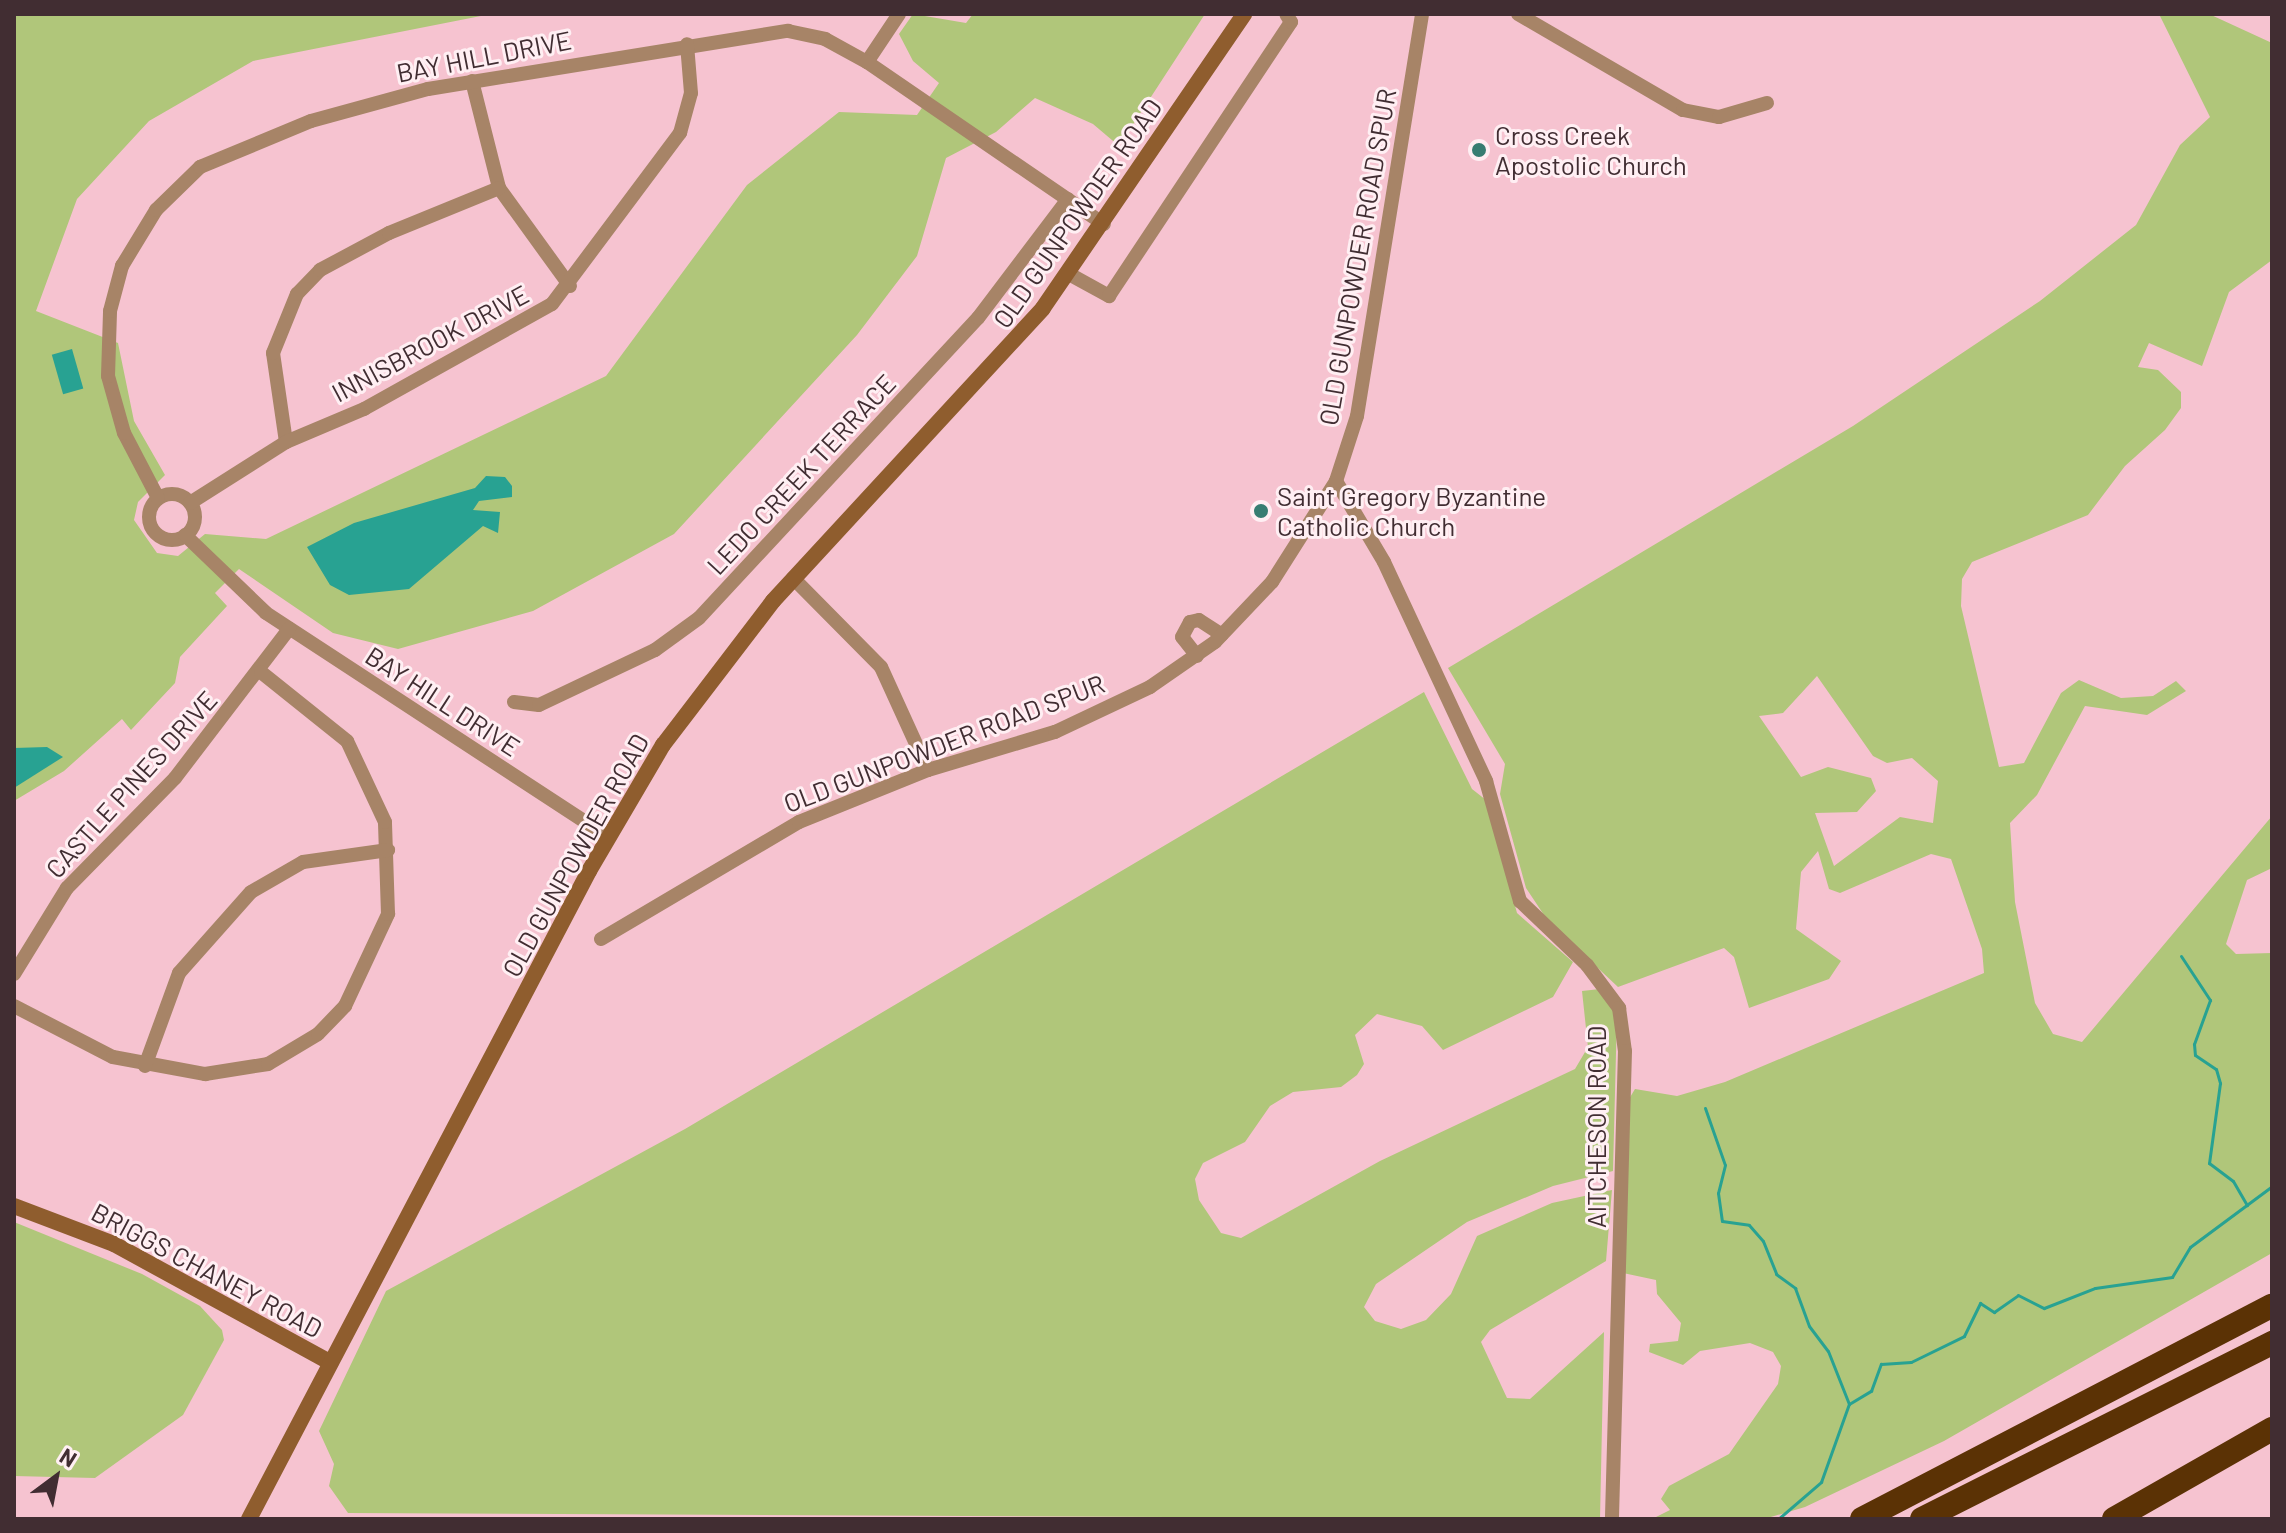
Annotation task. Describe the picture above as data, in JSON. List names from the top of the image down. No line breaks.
{"streets":{"main road":["OLD GUNPOWDER ROAD","BRIGGS CHANEY ROAD"],"street":["BAY HILL DRIVE","OLD GUNPOWDER ROAD SPUR","INNISBROOK DRIVE","LEDO CREEK TERRACE","CASTLE PINES DRIVE","AITCHESON ROAD"]},"crossings":[["BAY HILL DRIVE","OLD GUNPOWDER ROAD"],["BAY HILL DRIVE","INNISBROOK DRIVE"],["BAY HILL DRIVE","LEDO CREEK TERRACE"],["BAY HILL DRIVE","CASTLE PINES DRIVE"],["OLD GUNPOWDER ROAD","BRIGGS CHANEY ROAD"],["OLD GUNPOWDER ROAD SPUR","AITCHESON ROAD"]],"places":["Cross Creek Apostolic Church","Saint Gregory Byzantine Catholic Church"],"north":"top right"}
